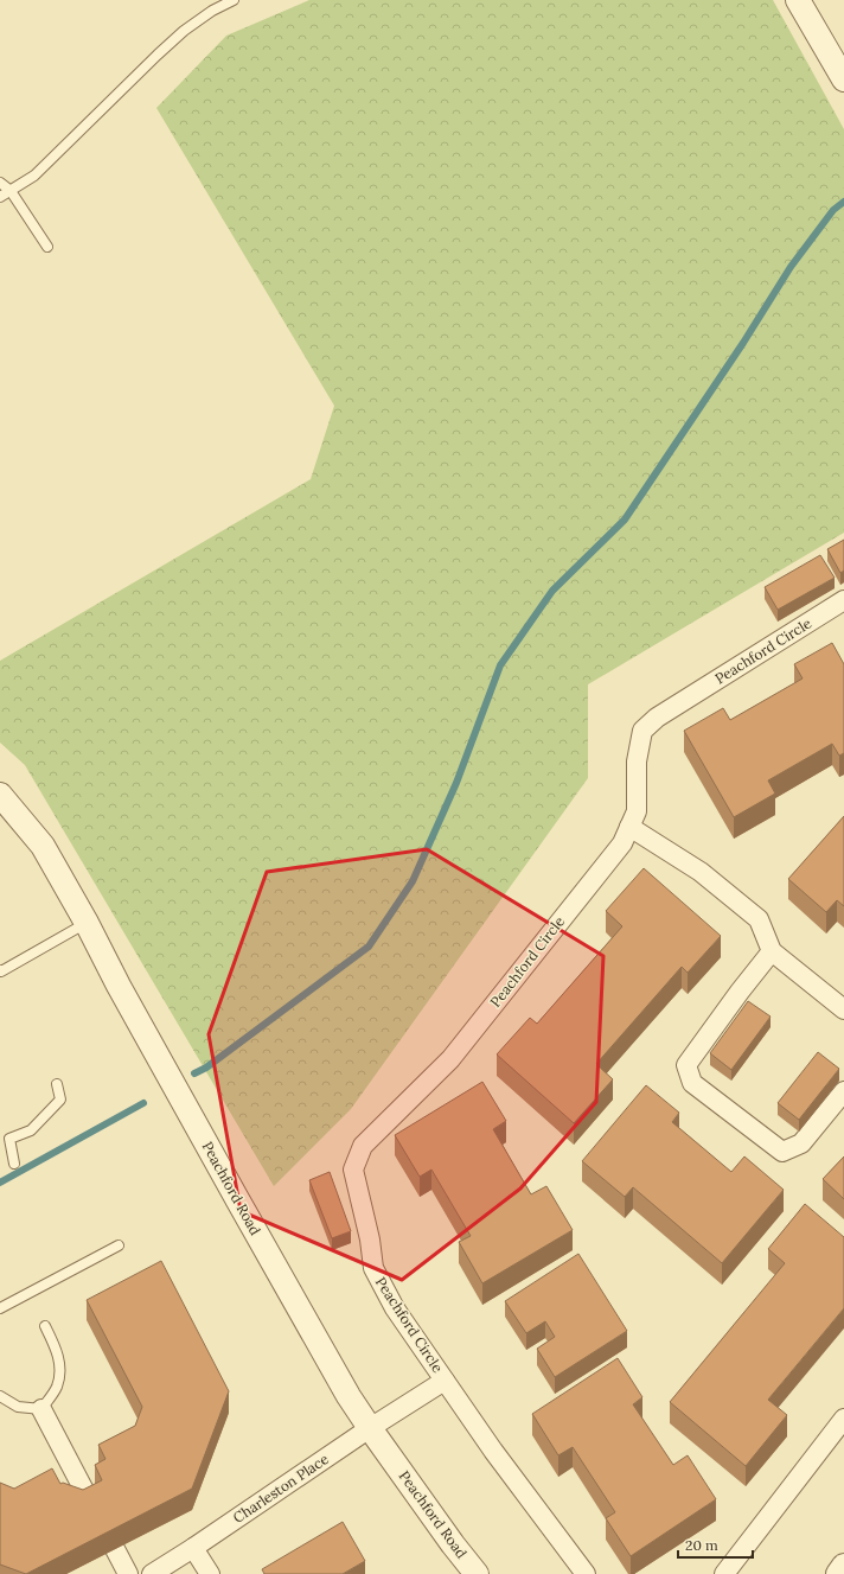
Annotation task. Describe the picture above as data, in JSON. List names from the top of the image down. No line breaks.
{"streets":{"street":["Peachford Circle","Peachford Road","Charleston Place"]},"crossings":[["Peachford Circle","Peachford Road"],["Peachford Circle","Charleston Place"],["Peachford Road","Charleston Place"]],"scale_bar":"20 m"}
